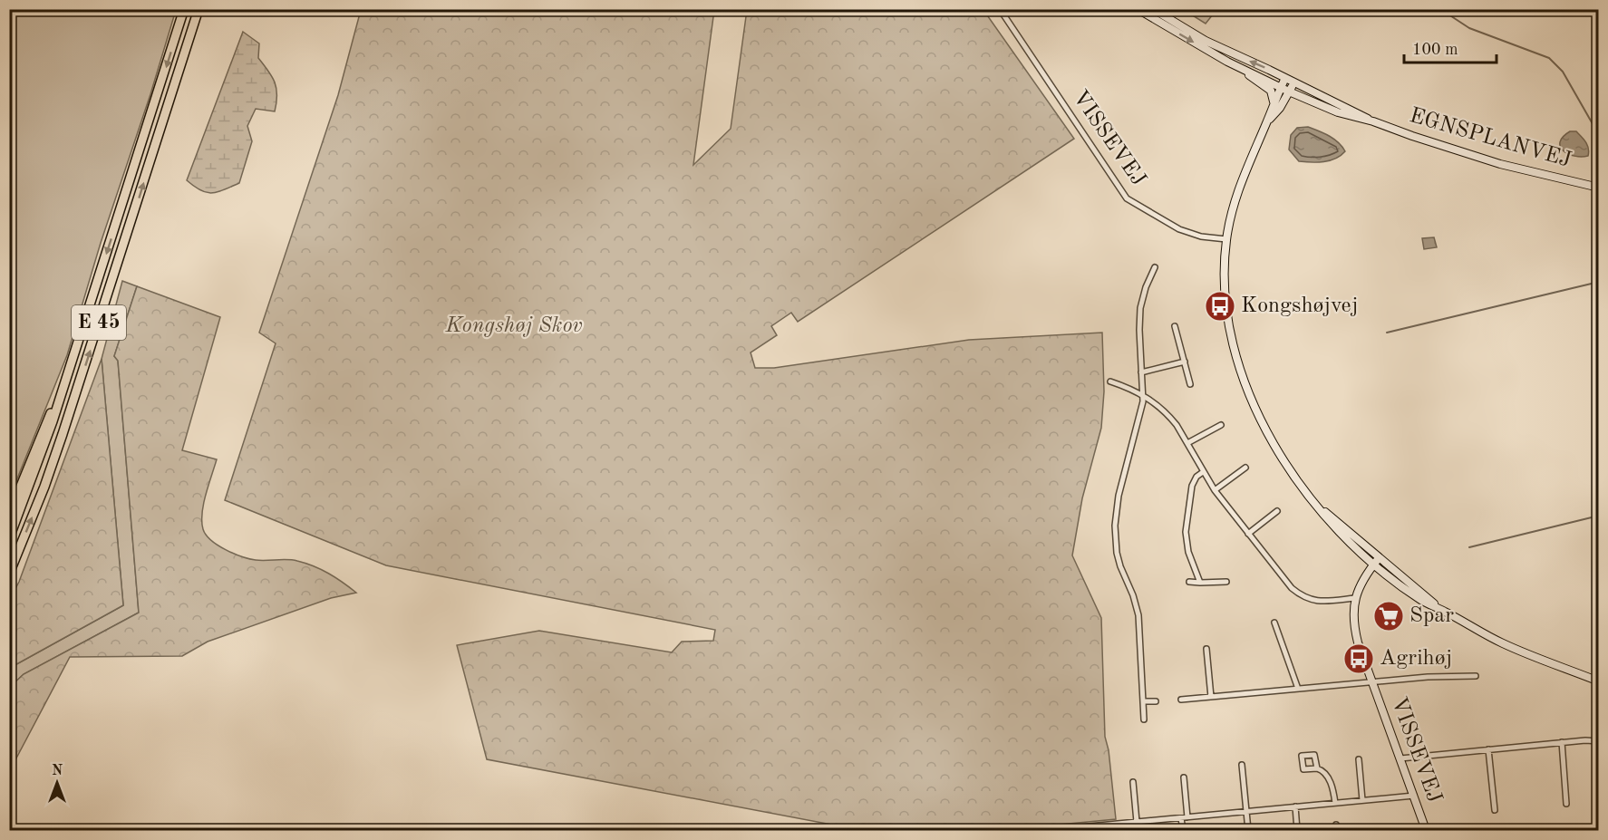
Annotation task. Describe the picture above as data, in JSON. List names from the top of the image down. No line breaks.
{"streets":{"highway":["E 45"],"street":["VISSEVEJ","EGNSPLANVEJ"]},"parks":["Kongshøj Skov"],"places":{"bus stop":["Kongshøjvej","Agrihøj"],"supermarket":["Spar"]},"scale_bar":"100 m","north":"top"}
